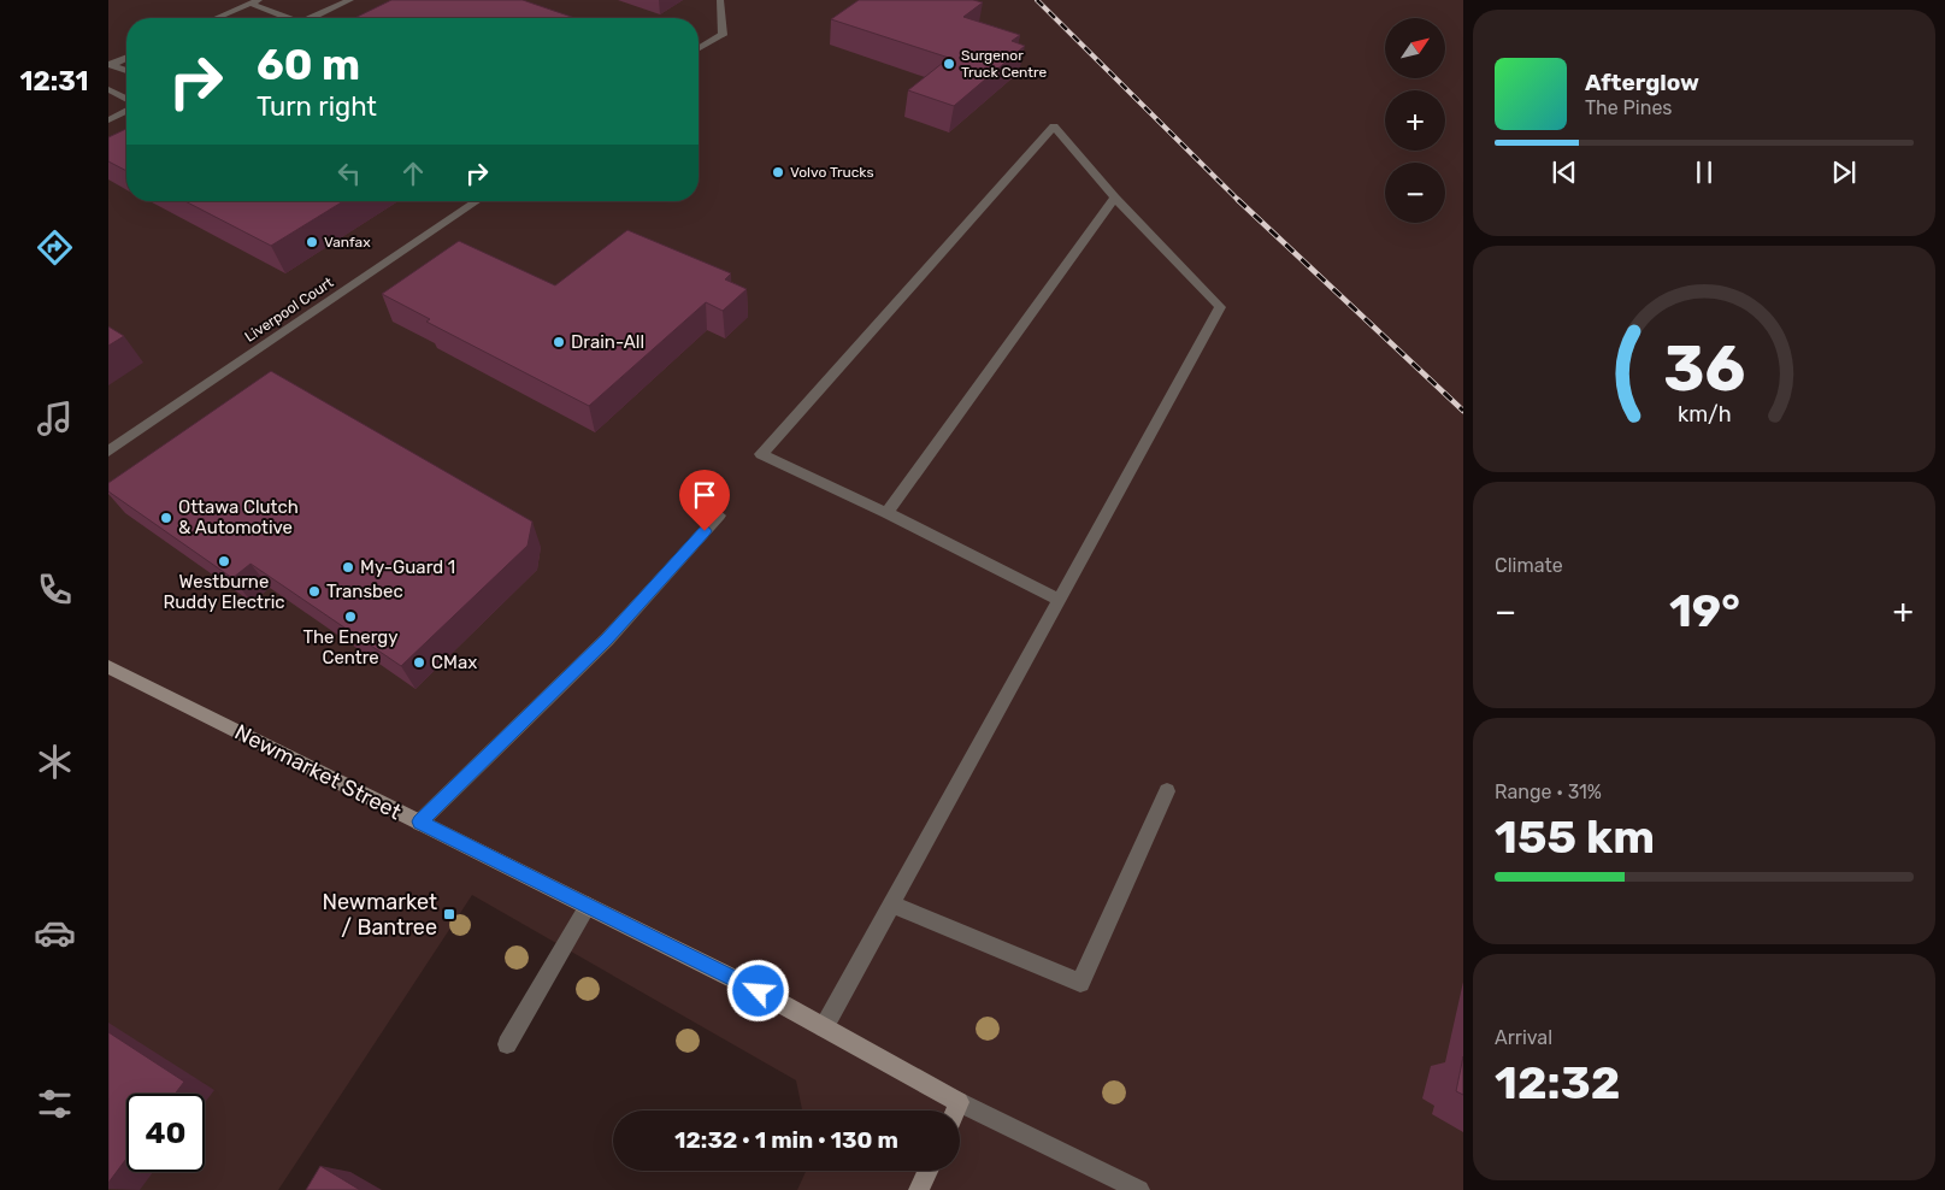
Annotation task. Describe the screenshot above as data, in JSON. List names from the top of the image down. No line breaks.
{"streets":{"street":["Liverpool Court","Newmarket Street"]},"places":{"other":["Surgenor Truck Centre","Volvo Trucks","Vanfax","Drain-All","Ottawa Clutch & Automotive","Westburne Ruddy Electric","My-Guard 1","Transbec","The Energy Centre","CMax"],"transit":["Newmarket / Bantree"]},"north":"top right","page":{"tabs":"12:31","map_buttons":["+","−"],"turn":["60 m","Turn right"],"song":["Afterglow","The Pines"],"tile":["Climate",["Range · 31%","155 km"],["Arrival","12:32"]],"heat":["−","19°","+"],"limit":"40","trip":"12:32 · 1 min · 130 m","gauge":["36","km/h"]}}
